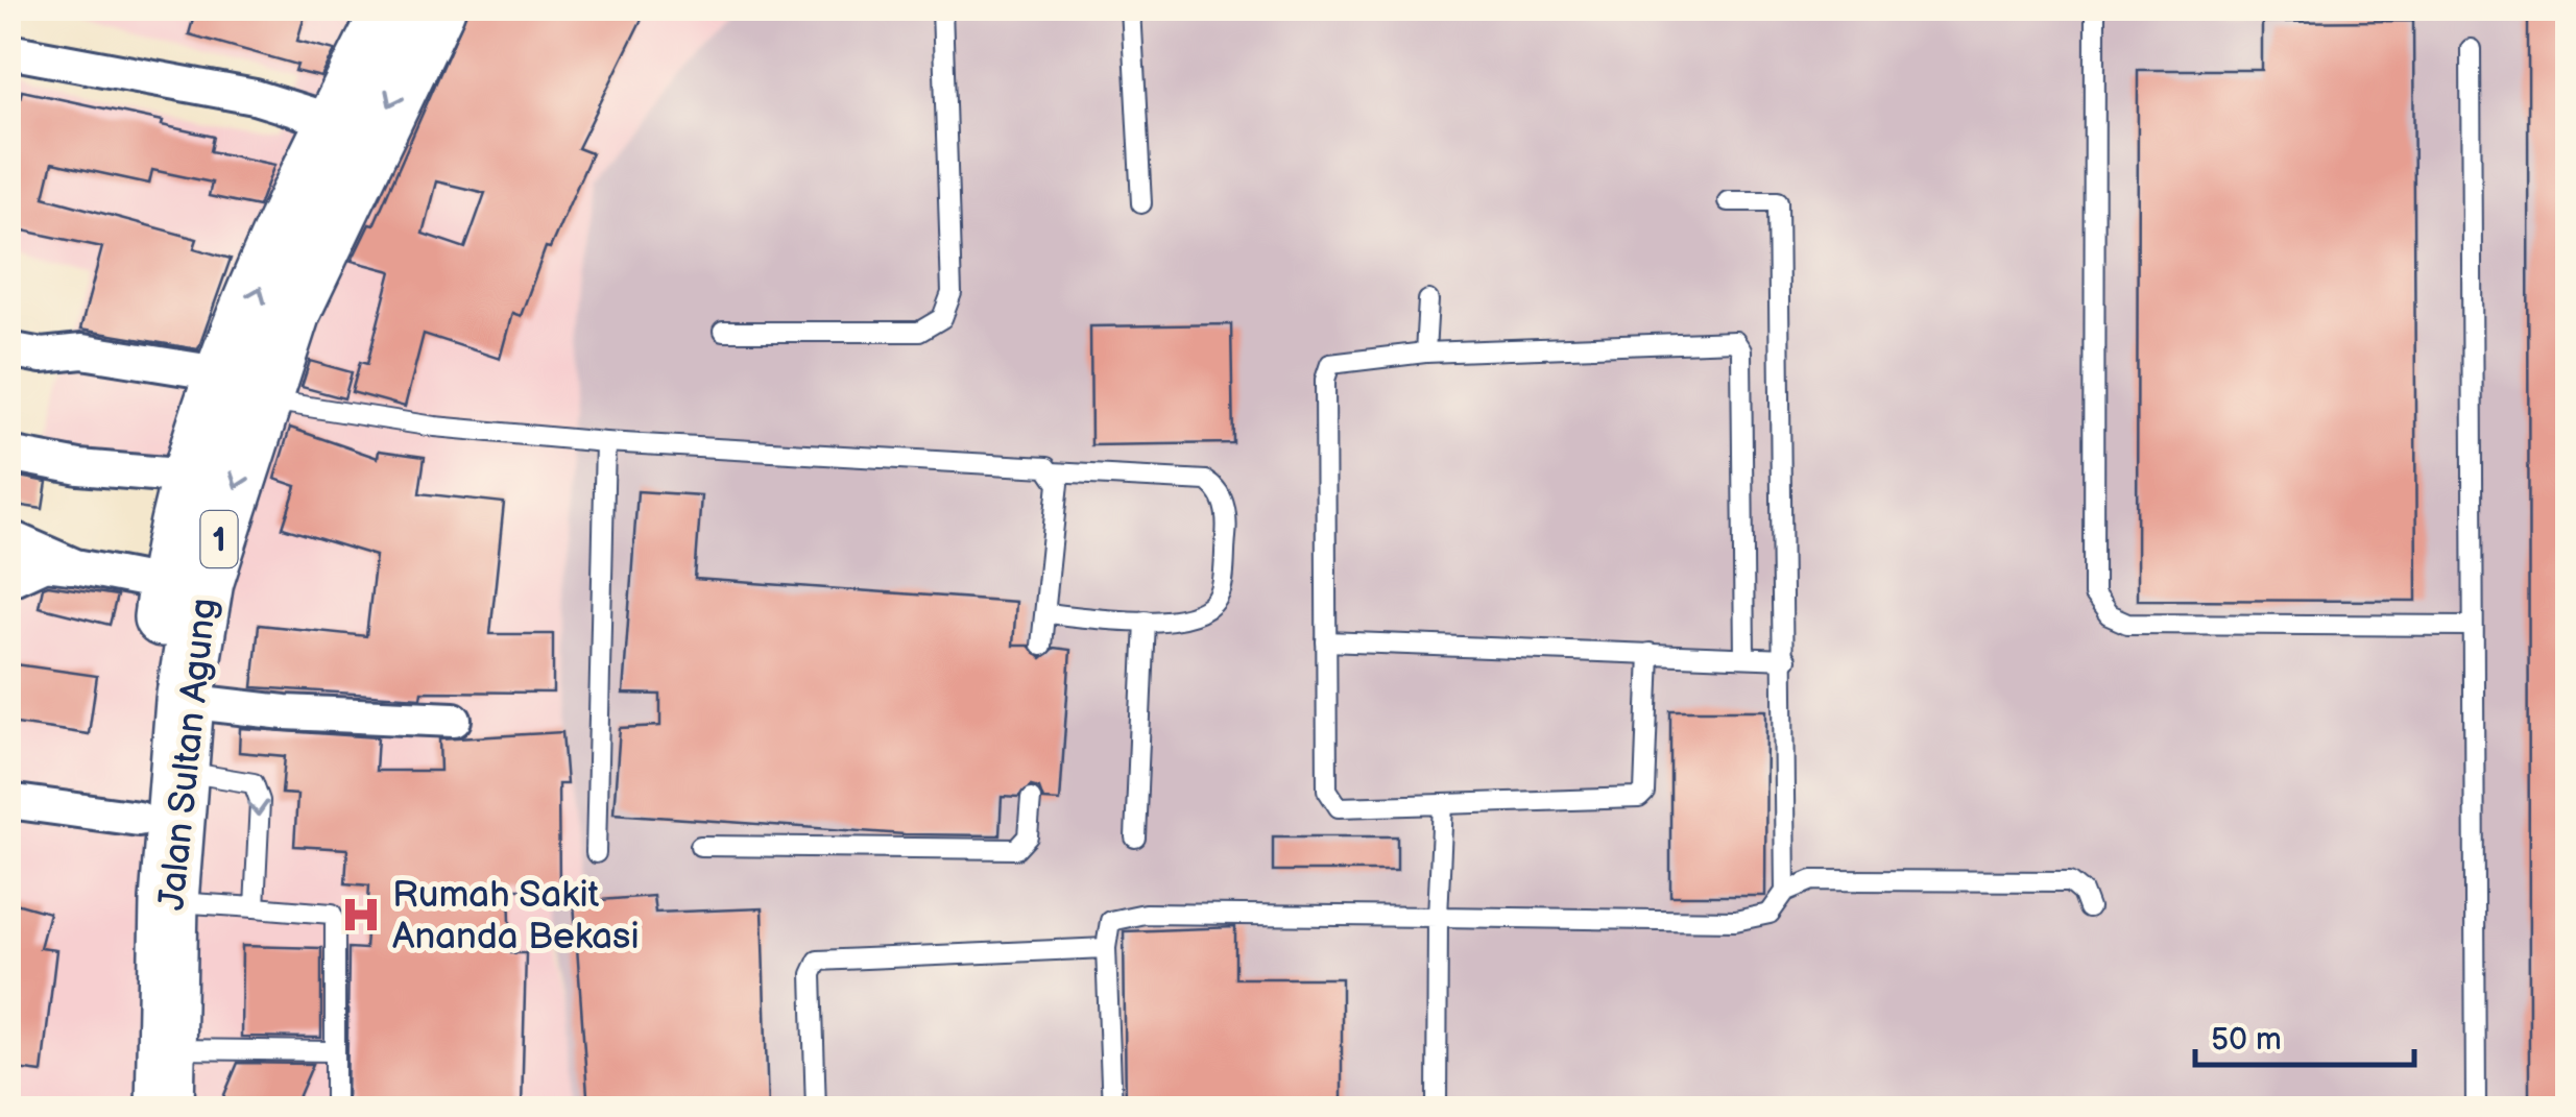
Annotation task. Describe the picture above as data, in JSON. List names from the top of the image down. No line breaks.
{"streets":{"highway":["1","Jalan Sultan Agung"]},"places":{"hospital":["Rumah Sakit Ananda Bekasi"]},"scale_bar":"50 m"}
